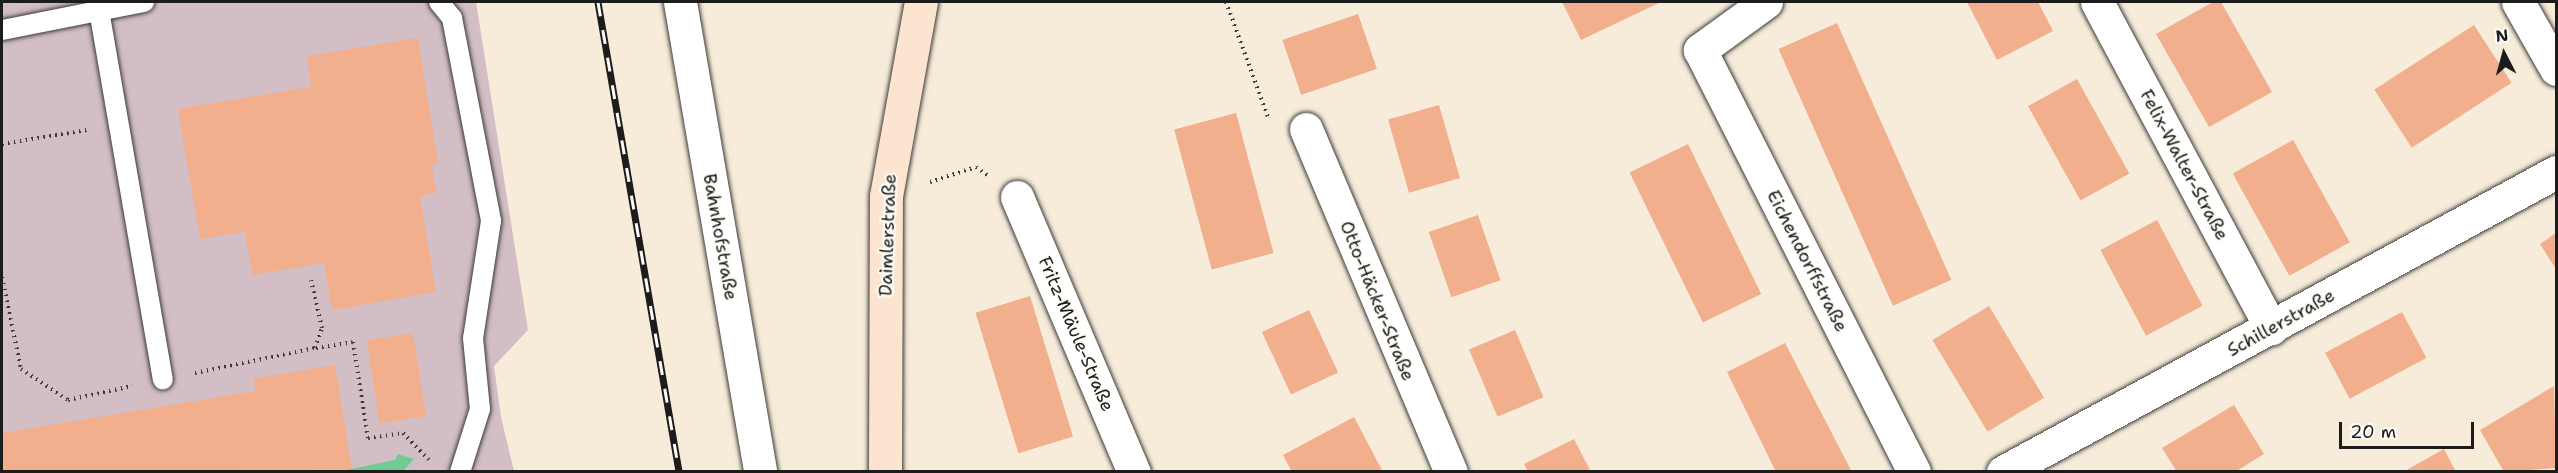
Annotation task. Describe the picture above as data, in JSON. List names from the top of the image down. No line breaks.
{"streets":{"main road":["Daimlerstraße"],"street":["Felix-Walter-Straße","Bahnhofstraße","Eichendorffstraße","Otto-Häcker-Straße","Schillerstraße","Fritz-Mäule-Straße"]},"crossings":[["Felix-Walter-Straße","Schillerstraße"]],"scale_bar":"20 m","north":"top"}
